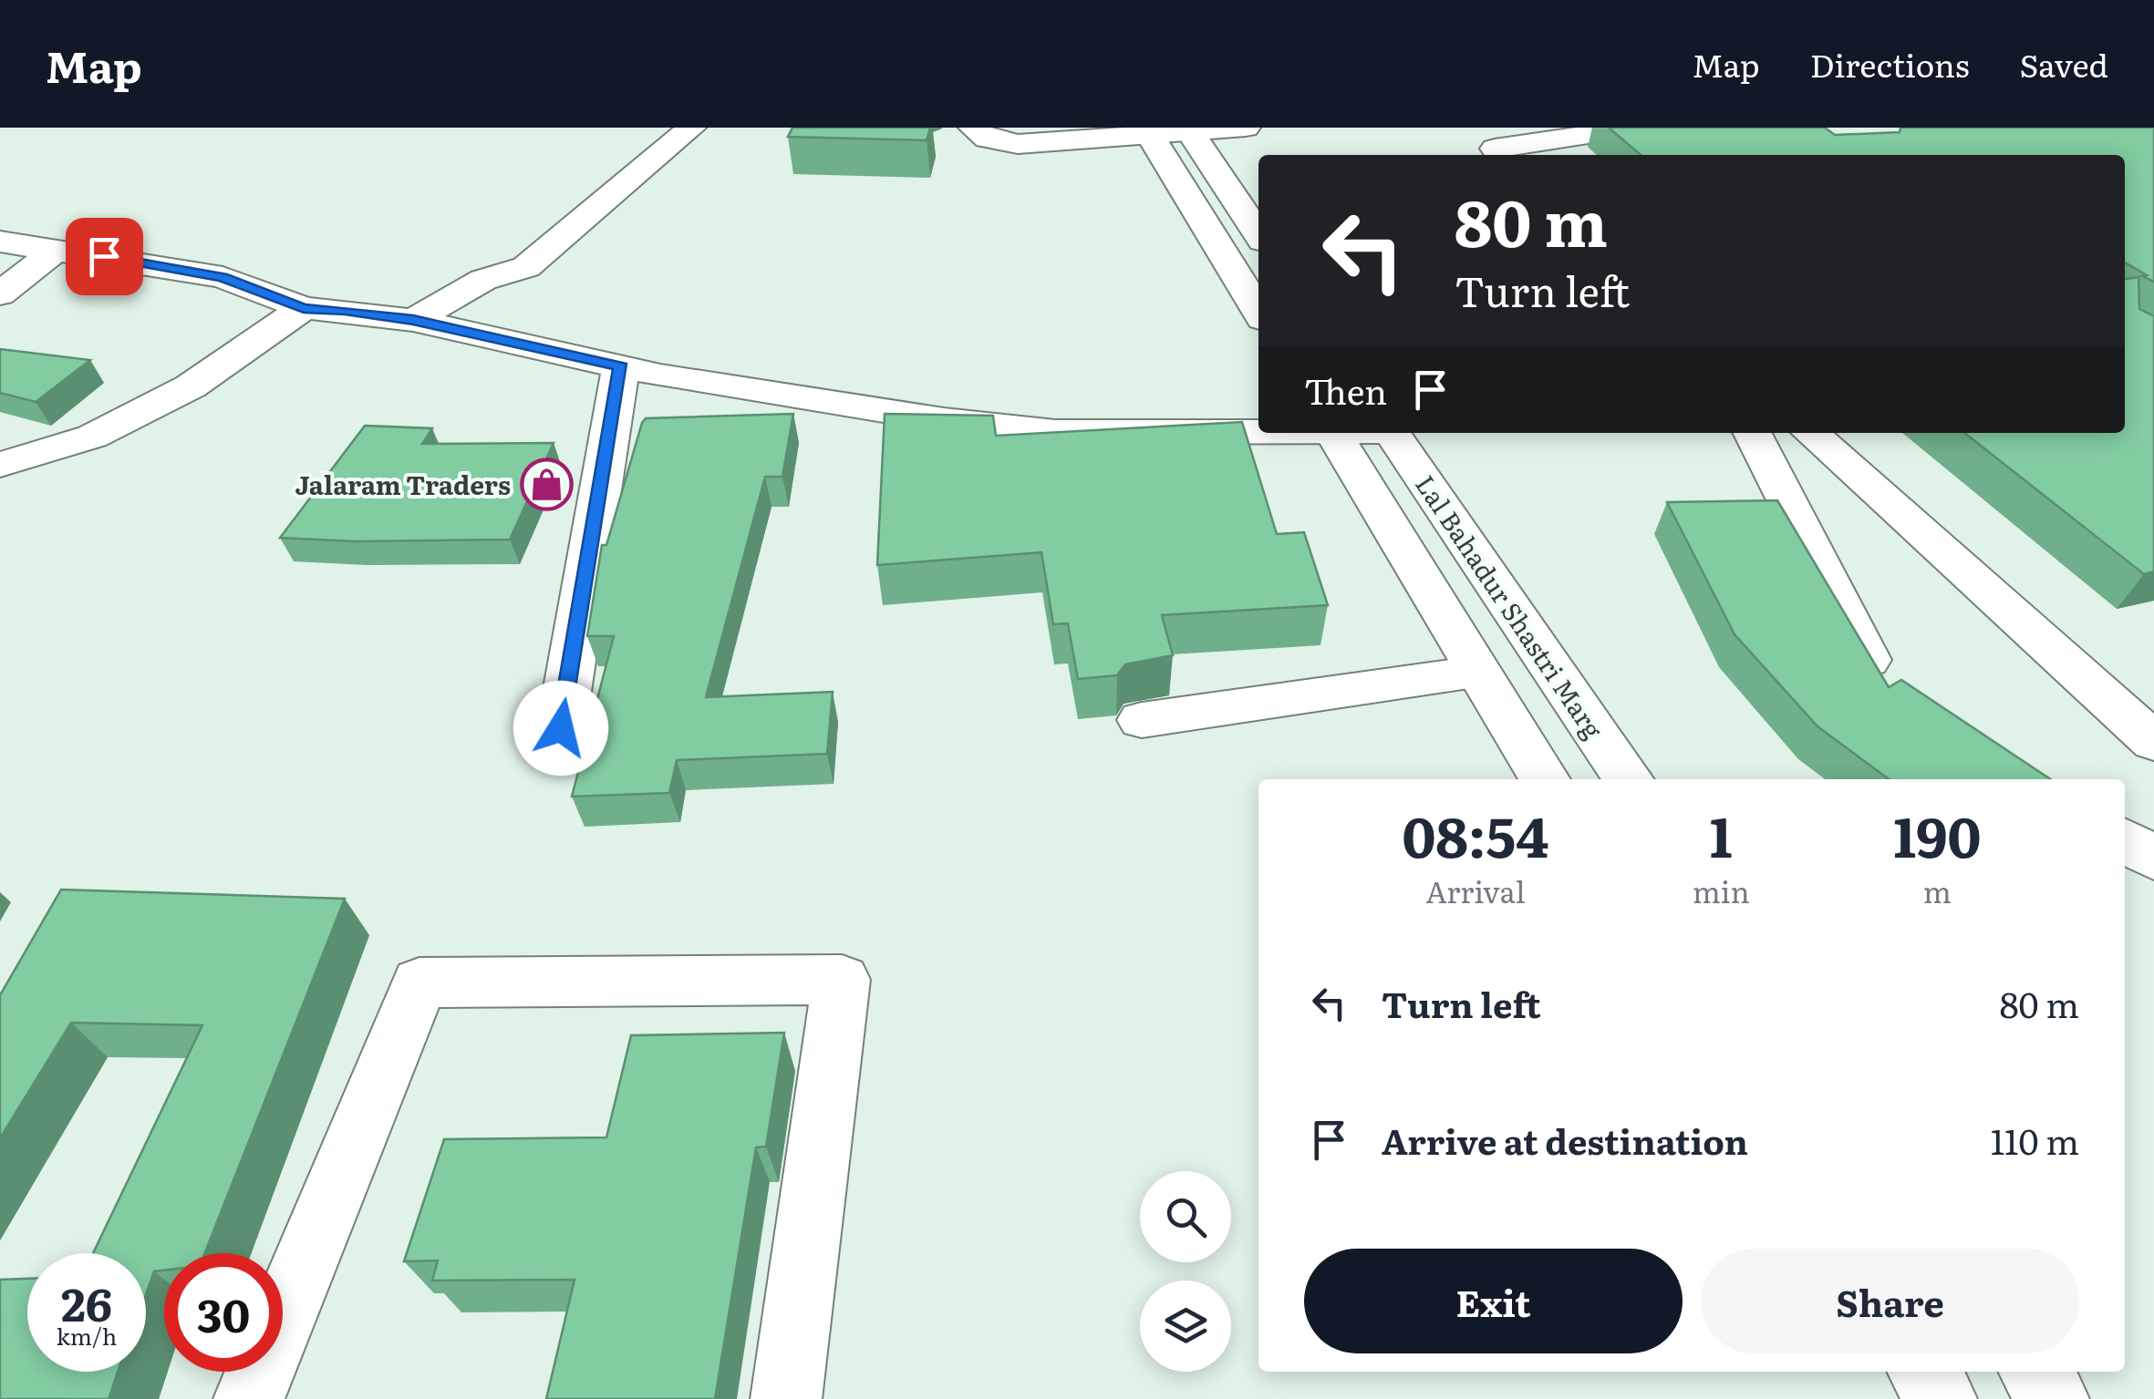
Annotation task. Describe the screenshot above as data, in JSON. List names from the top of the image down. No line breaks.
{"streets":{"street":["Lal Bahadur Shastri Marg"]},"places":{"shop":["Jalaram Traders"]},"page":{"header":"Map","nav":["Map","Directions","Saved"],"turn":["80 m","Turn left"],"then":"Then","eta":["08:54","Arrival","1","min","190","m"],"list":[{"name":"Turn left","value":"80 m"},{"name":"Arrive at destination","value":"110 m"}],"buttons":["Exit","Share"],"speed":"26 km/h","limit":"30"}}
